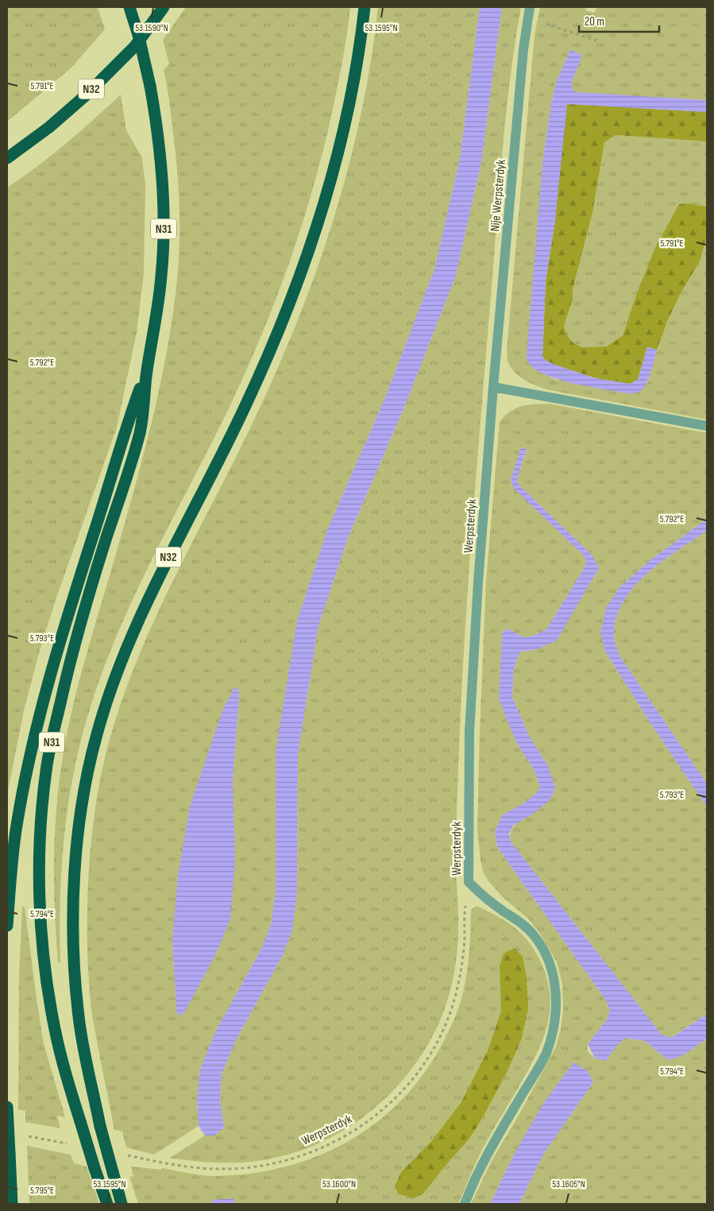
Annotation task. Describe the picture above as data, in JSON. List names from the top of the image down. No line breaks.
{"streets":{"highway":["N32","N31"],"lane":["Nije Werpsterdyk","Werpsterdyk"]},"crossings":[["Nije Werpsterdyk","Werpsterdyk"]],"scale_bar":"20 m","coordinates":["53.1590°N","53.1595°N","5.791°E","5.792°E","5.793°E","5.794°E","53.1600°N","53.1605°N","5.795°E"]}
